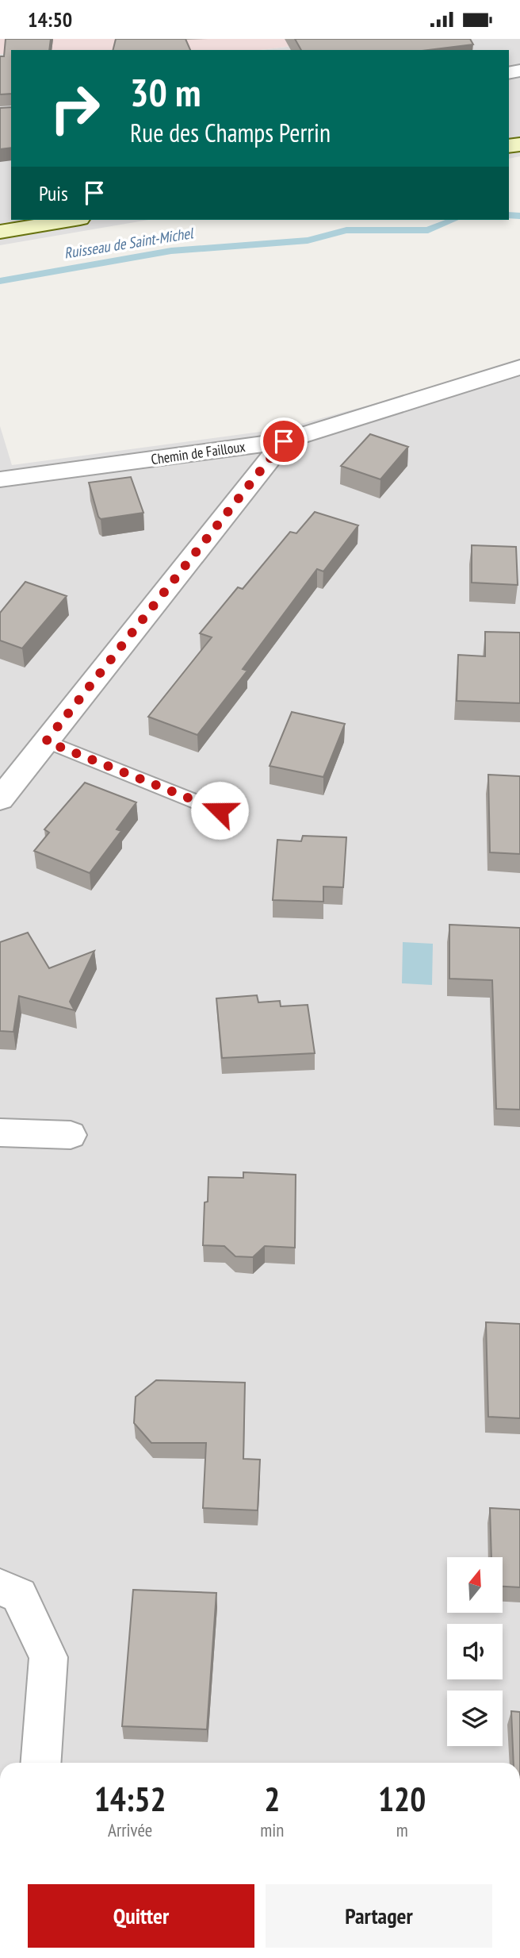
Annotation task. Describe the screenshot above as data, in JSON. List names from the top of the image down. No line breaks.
{"streets":{"street":["Chemin de Failloux"]},"water":["Ruisseau de Saint-Michel"],"north":"top","page":{"status":"14:50","turn":["30 m","Rue des Champs Perrin"],"then":"Puis","eta":["14:52","Arrivée","2","min","120","m"],"buttons":["Quitter","Partager"]}}
